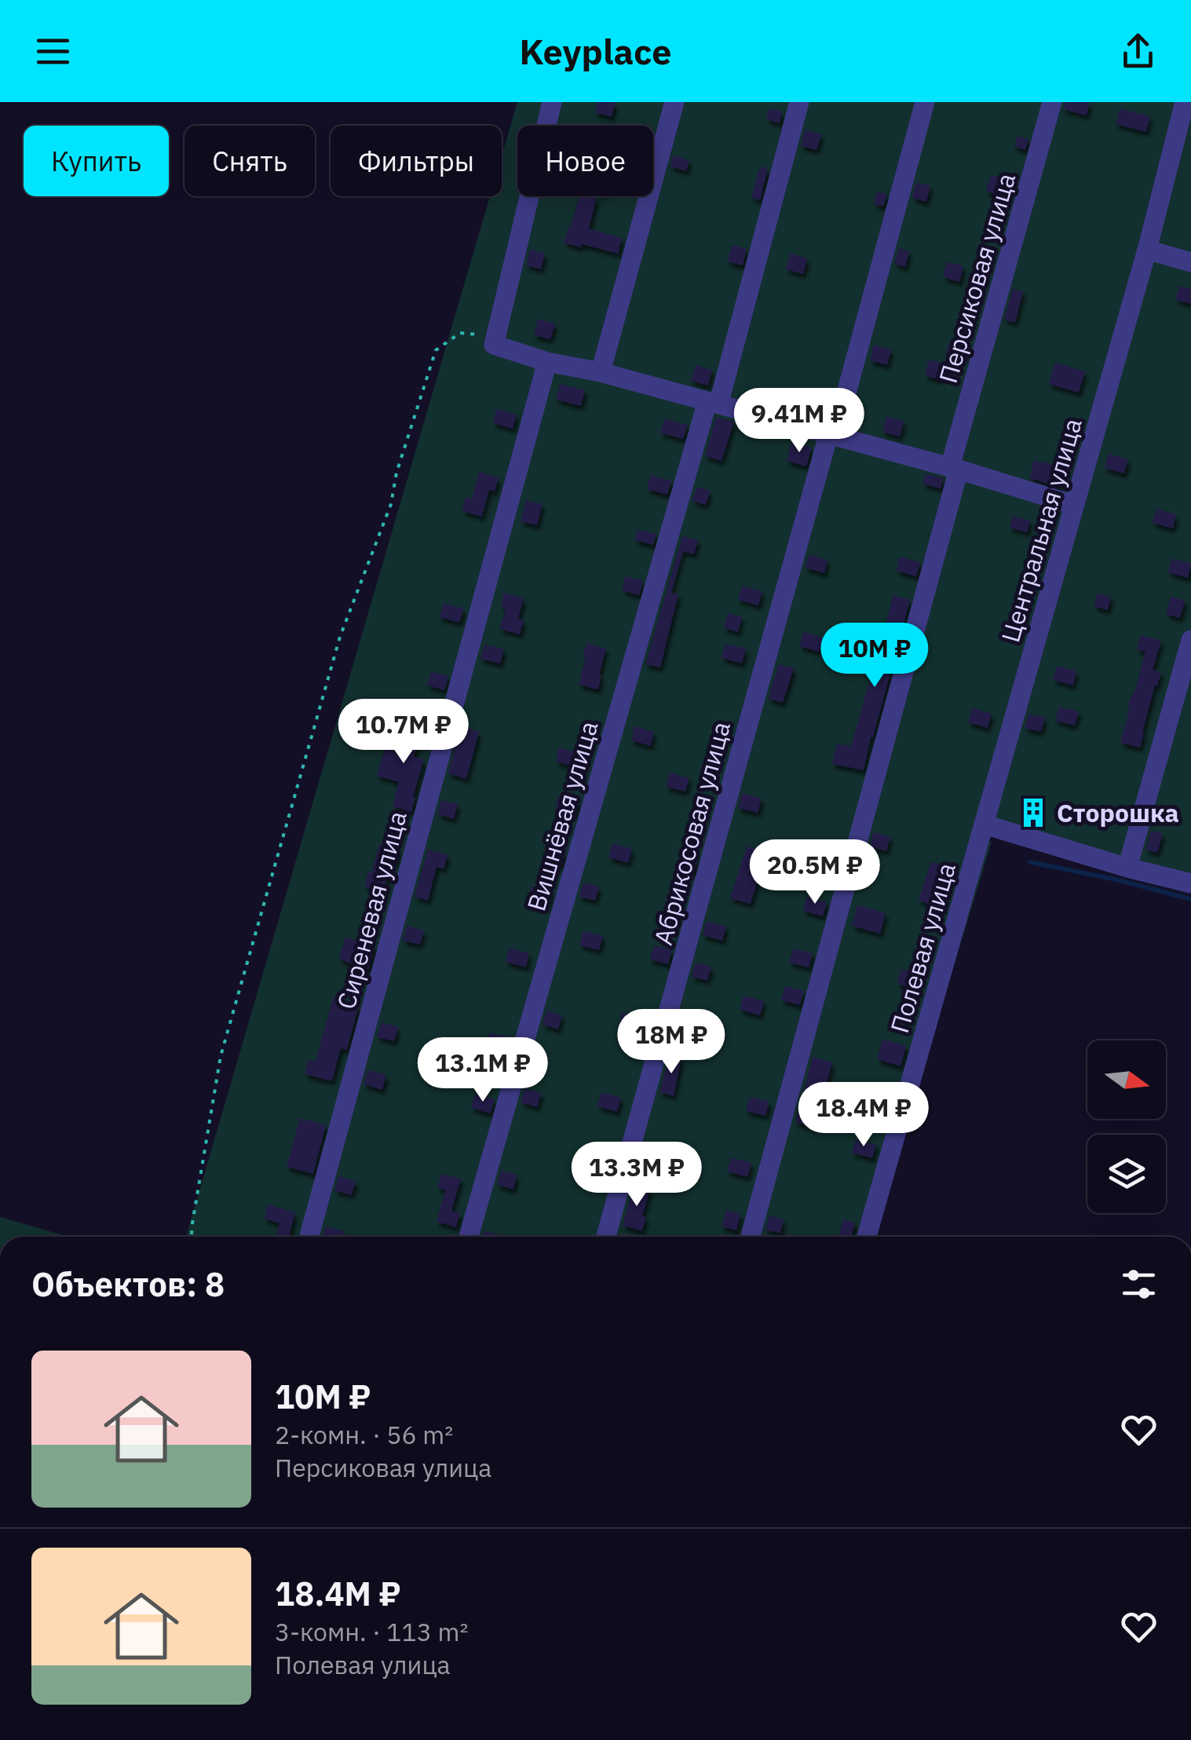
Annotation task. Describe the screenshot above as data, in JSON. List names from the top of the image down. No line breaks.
{"streets":{"street":["Персиковая улица","Центральная улица","Вишнёвая улица","Абрикосовая улица","Сиреневая улица","Полевая улица"]},"crossings":[["Центральная улица","Полевая улица"]],"places":{"building":["Сторошка"]},"north":"right","page":{"header":"Keyplace","chip":["Купить","Снять","Фильтры","Новое"],"price":["9.41M ₽","10M ₽","10.7M ₽","20.5M ₽","18M ₽","13.1M ₽","18.4M ₽","13.3M ₽"],"heading":"Объектов: 8","list":[{"name":"10M ₽","note":"2-комн. · 56 m² · Персиковая улица"},{"name":"18.4M ₽","note":"3-комн. · 113 m² · Полевая улица"}]}}
